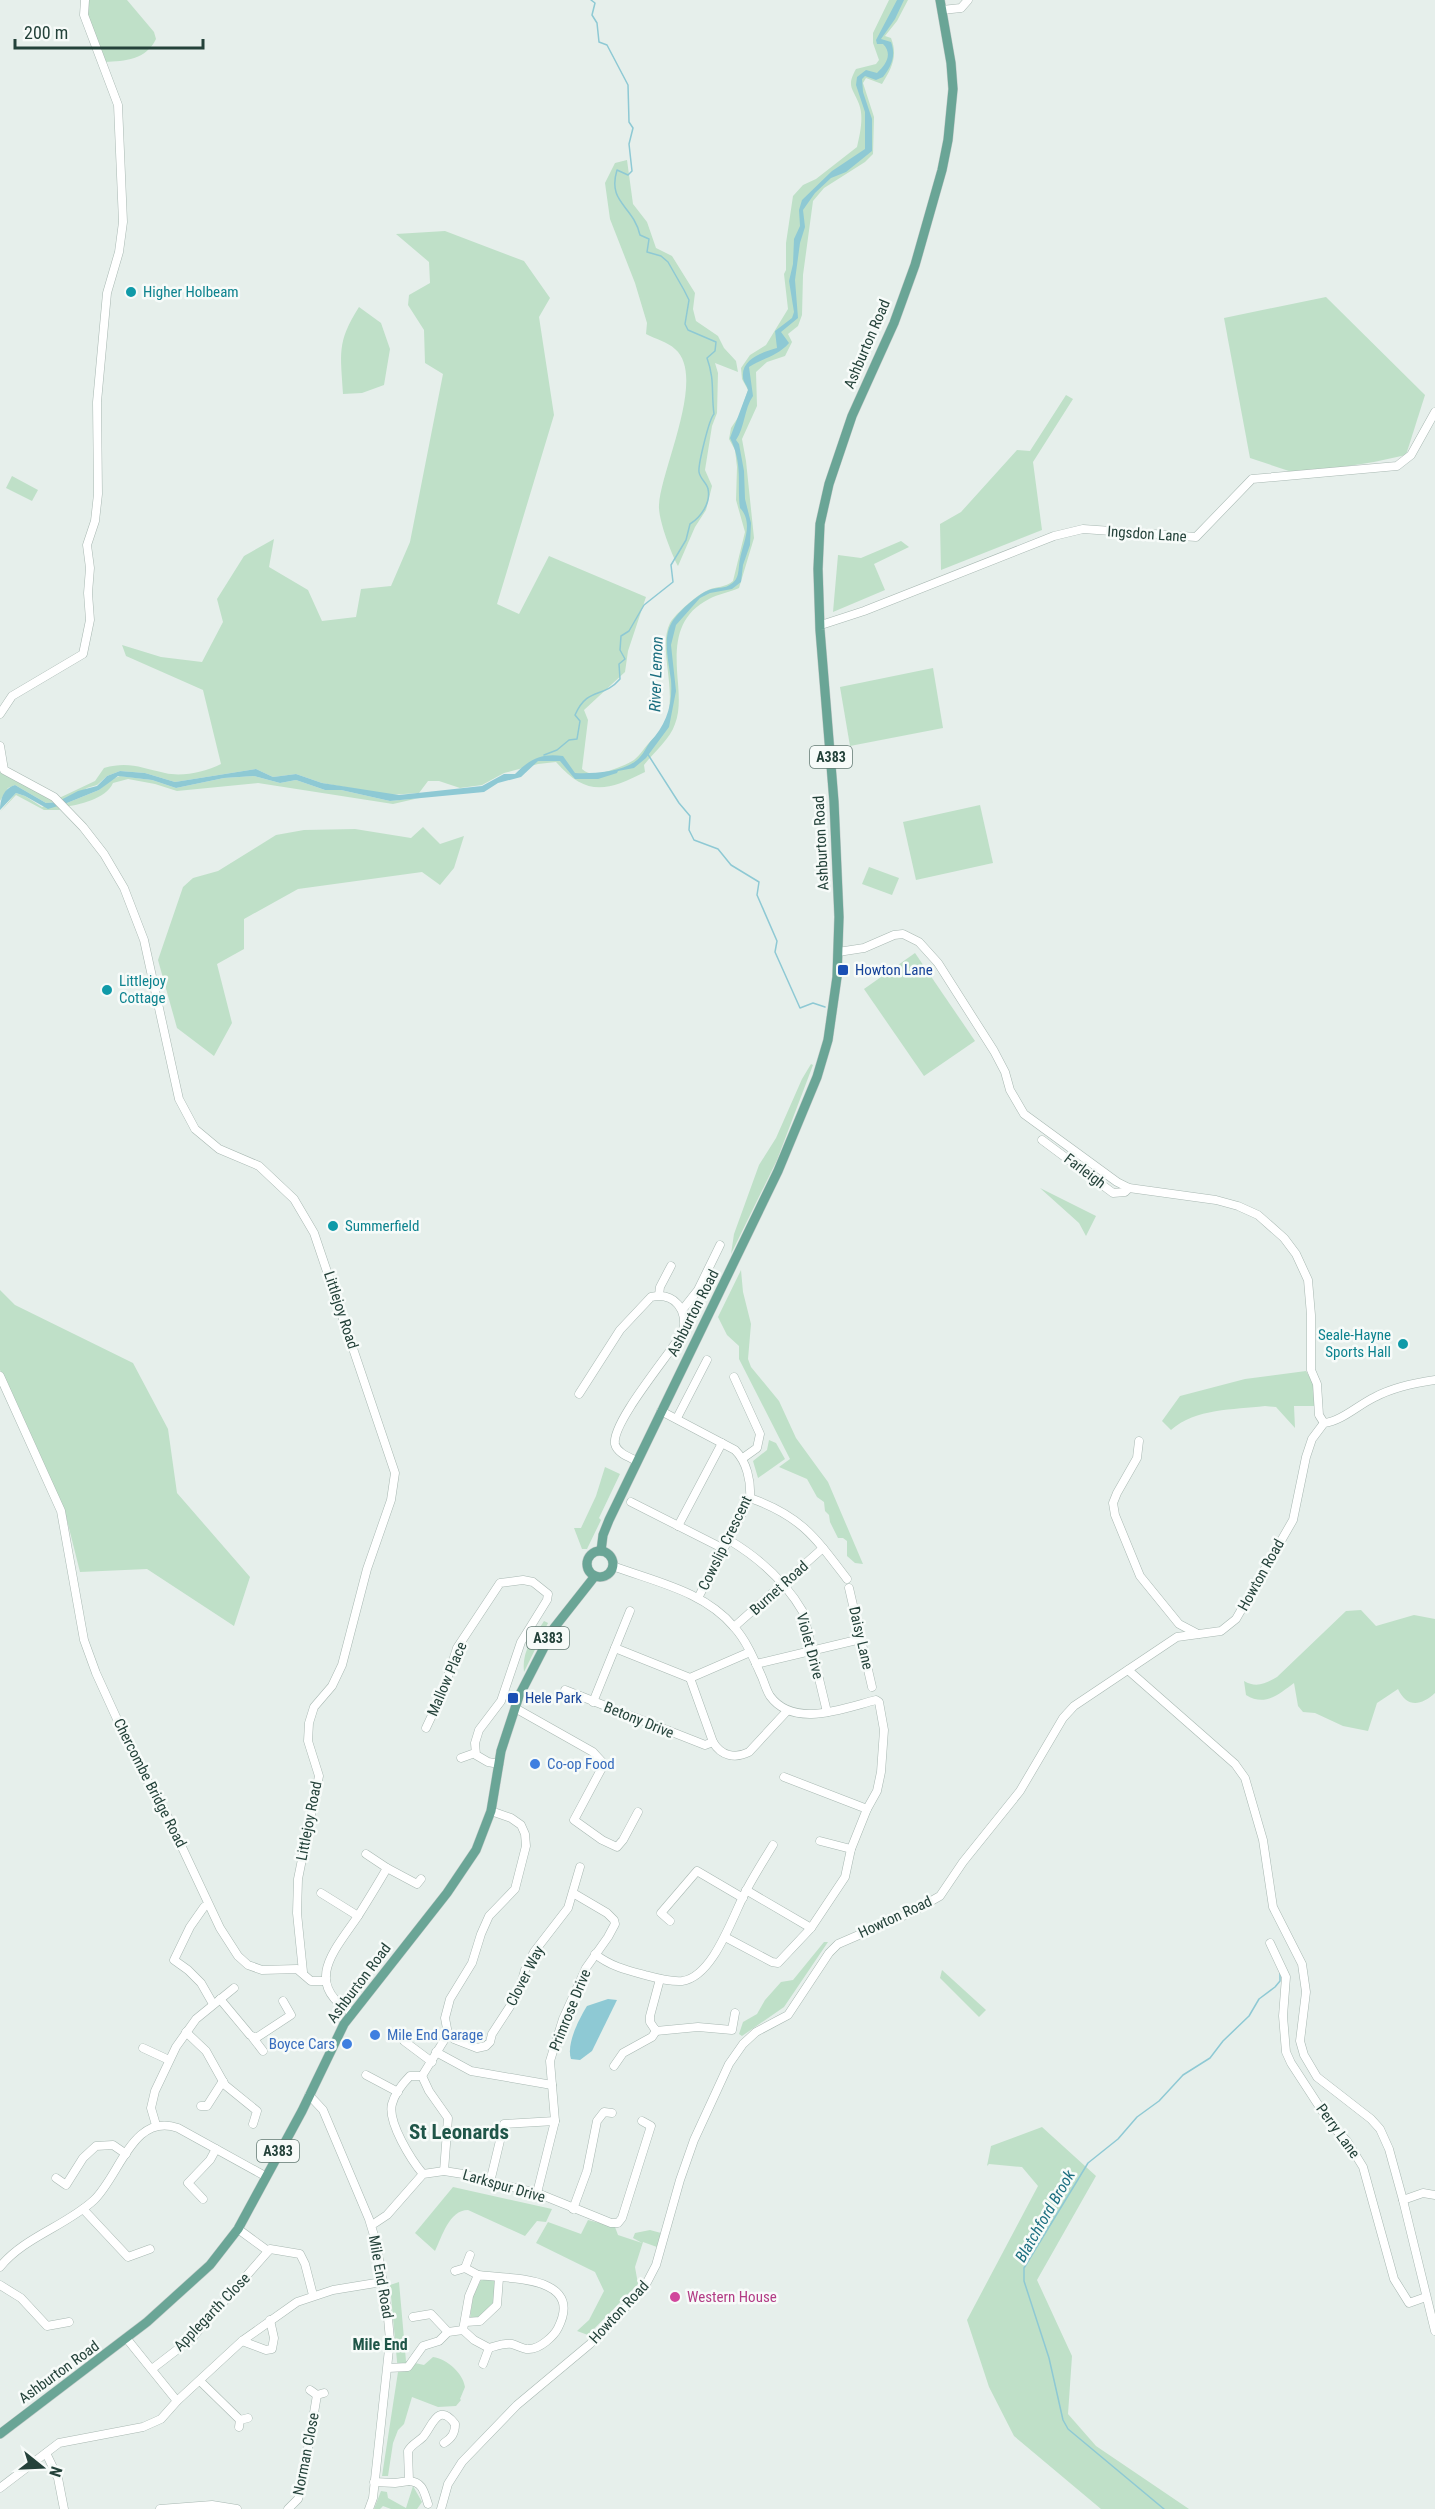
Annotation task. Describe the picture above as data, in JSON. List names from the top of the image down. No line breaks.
{"streets":{"main road":["Ashburton Road","A383"],"street":["Ingsdon Lane","Farleigh","Littlejoy Road","Cowslip Crescent","Howton Road","Burnet Road","Daisy Lane","Violet Drive","Mallow Place","Betony Drive","Chercombe Bridge Road","Clover Way","Primrose Drive","Perry Lane","Larkspur Drive","Mile End Road","Applegarth Close","Norman Close"]},"crossings":[["Ashburton Road","Ingsdon Lane"],["Ashburton Road","Mile End Road"],["Littlejoy Road","Chercombe Bridge Road"],["Cowslip Crescent","Violet Drive"],["Burnet Road","Violet Drive"],["Clover Way","Primrose Drive"]],"districts":["St Leonards","Mile End"],"water":["River Lemon","Blatchford Brook"],"places":{"other":["Higher Holbeam","Littlejoy Cottage","Summerfield","Seale-Hayne Sports Hall","Co-op Food","Mile End Garage","Boyce Cars","Western House"],"transit":["Howton Lane","Hele Park"]},"scale_bar":"200 m","north":"right"}
